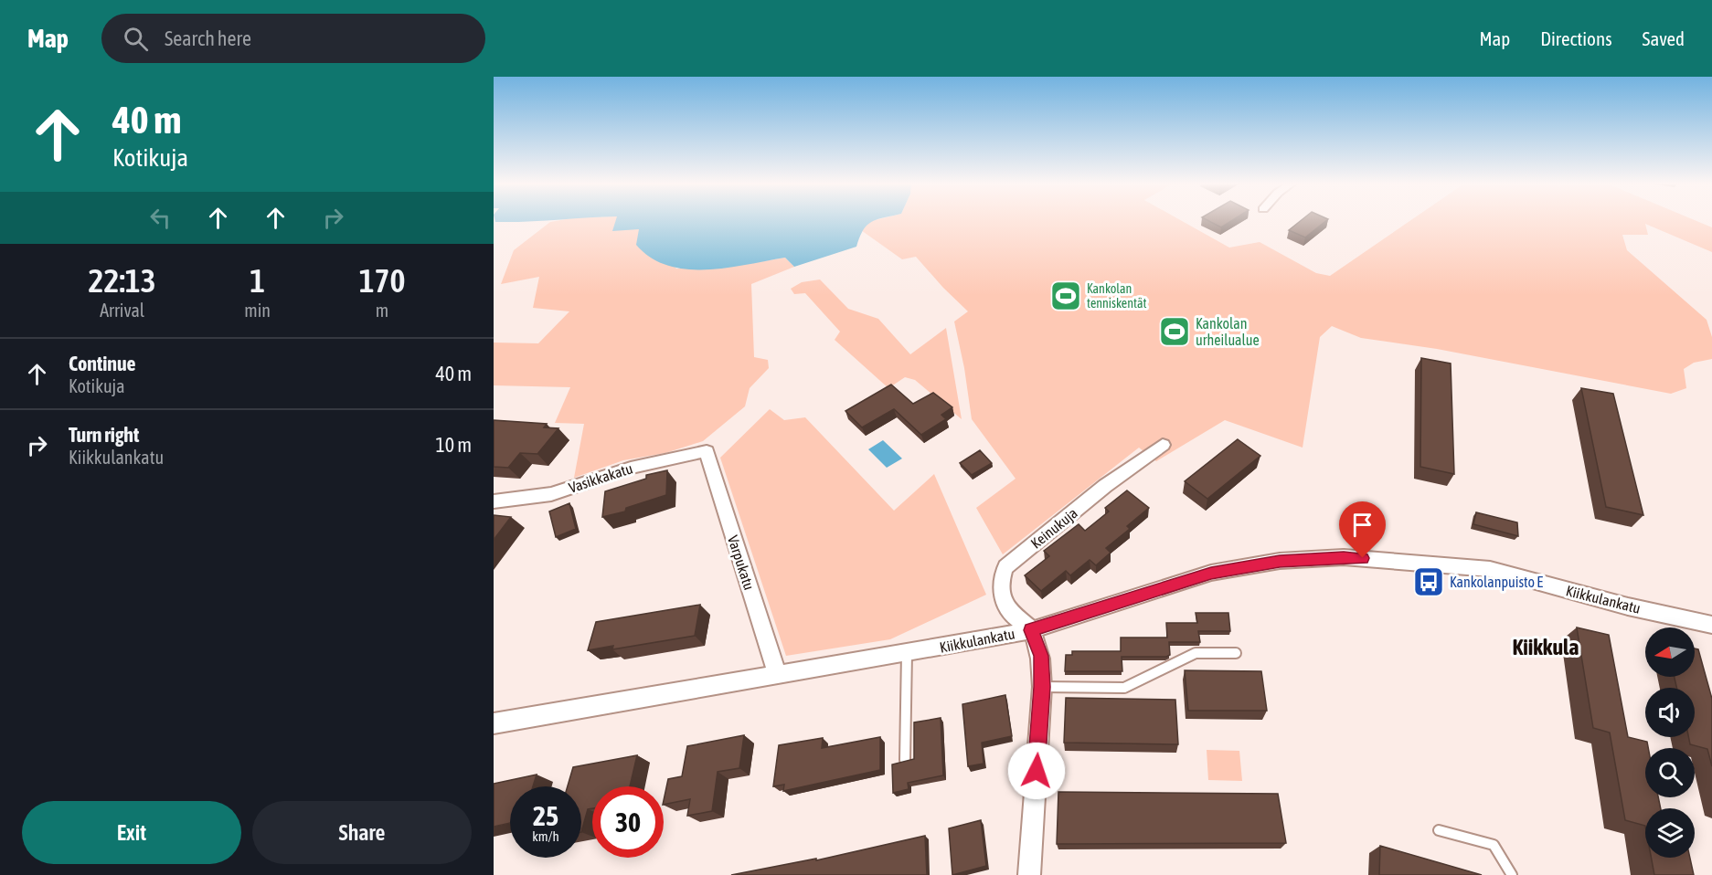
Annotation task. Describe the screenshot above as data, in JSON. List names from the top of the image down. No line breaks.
{"streets":{"street":["Vasikkakatu","Keinukuja","Varpukatu","Kiikkulankatu"]},"crossings":[["Vasikkakatu","Varpukatu"],["Keinukuja","Kiikkulankatu"],["Varpukatu","Kiikkulankatu"]],"districts":["Kiikkula"],"places":{"sports":["Kankolan tenniskentät","Kankolan urheilualue"],"bus stop":["Kankolanpuisto E"]},"north":"left","page":{"header":"Map","search":"Search here","nav":["Map","Directions","Saved"],"turn":["40 m","Kotikuja"],"eta":["22:13","Arrival","1","min","170","m"],"list":[{"name":"Continue","note":"Kotikuja","value":"40 m"},{"name":"Turn right","note":"Kiikkulankatu","value":"10 m"}],"speed":"25 km/h","limit":"30","buttons":["Exit","Share"]}}
